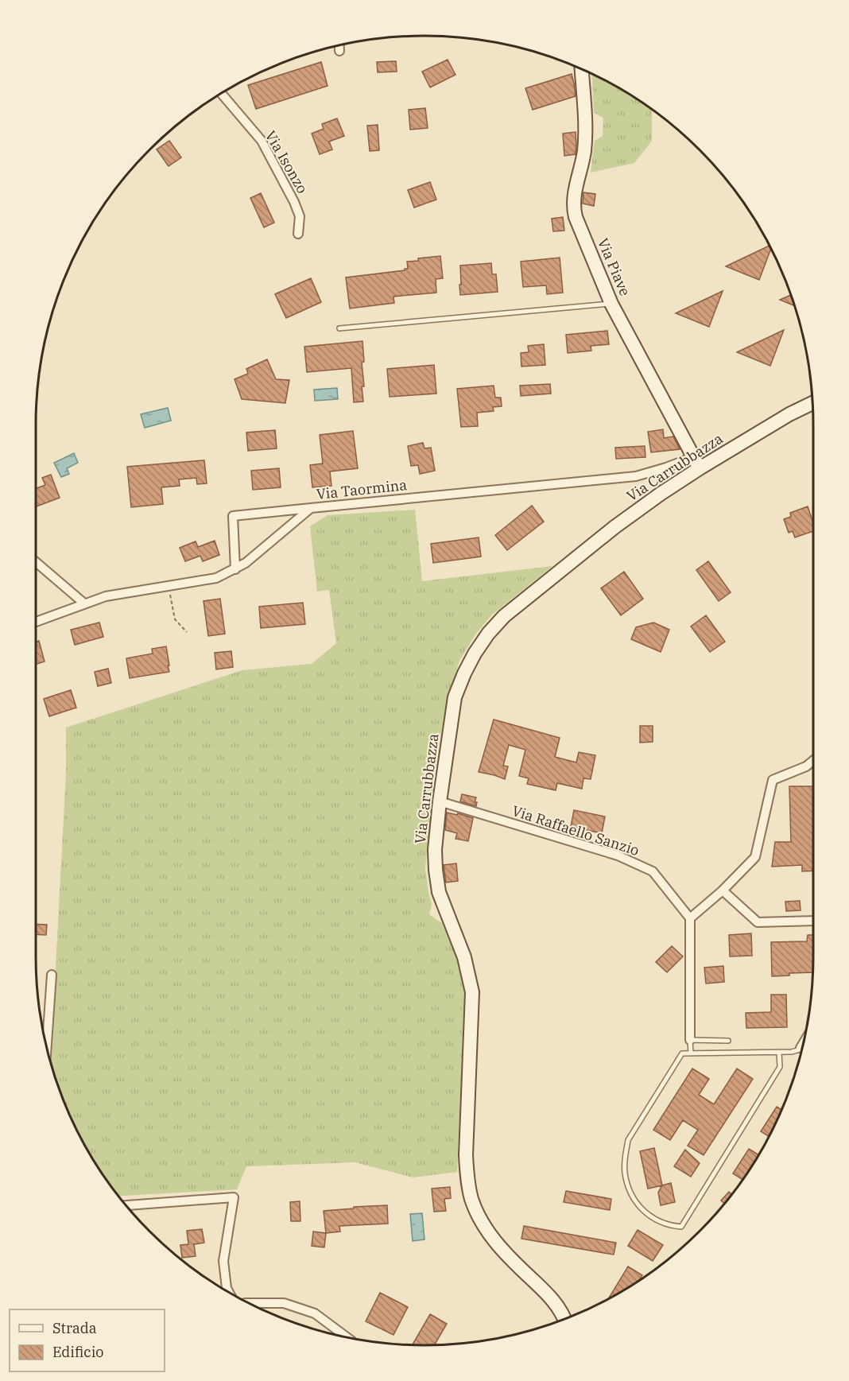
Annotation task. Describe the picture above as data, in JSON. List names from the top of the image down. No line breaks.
{"streets":{"main road":["Via Piave","Via Carrubbazza"],"street":["Via Isonzo","Via Taormina","Via Raffaello Sanzio"]},"crossings":[["Via Piave","Via Carrubbazza"],["Via Piave","Via Taormina"],["Via Carrubbazza","Via Taormina"],["Via Carrubbazza","Via Raffaello Sanzio"]],"legend":["Strada","Edificio"]}
